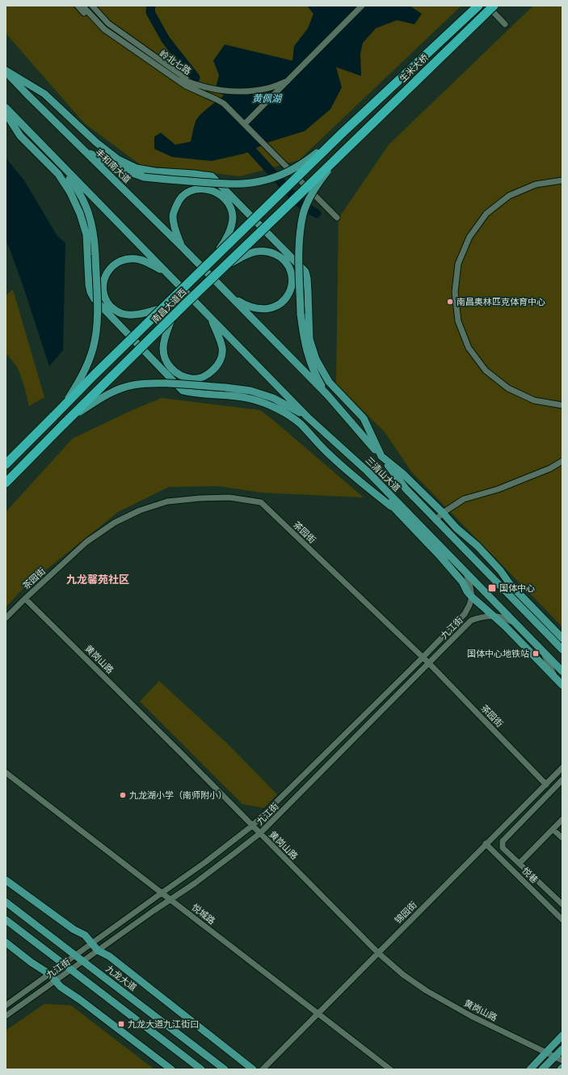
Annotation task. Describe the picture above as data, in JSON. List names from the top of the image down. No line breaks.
{"streets":{"highway":["生米大桥","南昌大道西"],"main road":["丰和南大道","三清山大道","九龙大道"],"street":["岭北七路","茶园街","九江街","黄岗山路","悦巷","锦园街","悦城路"]},"crossings":[["生米大桥","南昌大道西"],["丰和南大道","三清山大道"],["三清山大道","九江街"],["茶园街","九江街"],["茶园街","黄岗山路"],["茶园街","锦园街"],["九江街","黄岗山路"],["九江街","悦城路"],["九江街","九龙大道"],["黄岗山路","锦园街"],["悦巷","锦园街"],["锦园街","悦城路"]],"districts":["九龙馨苑社区"],"water":["黄佩湖"],"places":{"other":["南昌奥林匹克体育中心","九龙湖小学（南师附小）"],"transit":["国体中心","国体中心地铁站","九龙大道九江街口"]}}
